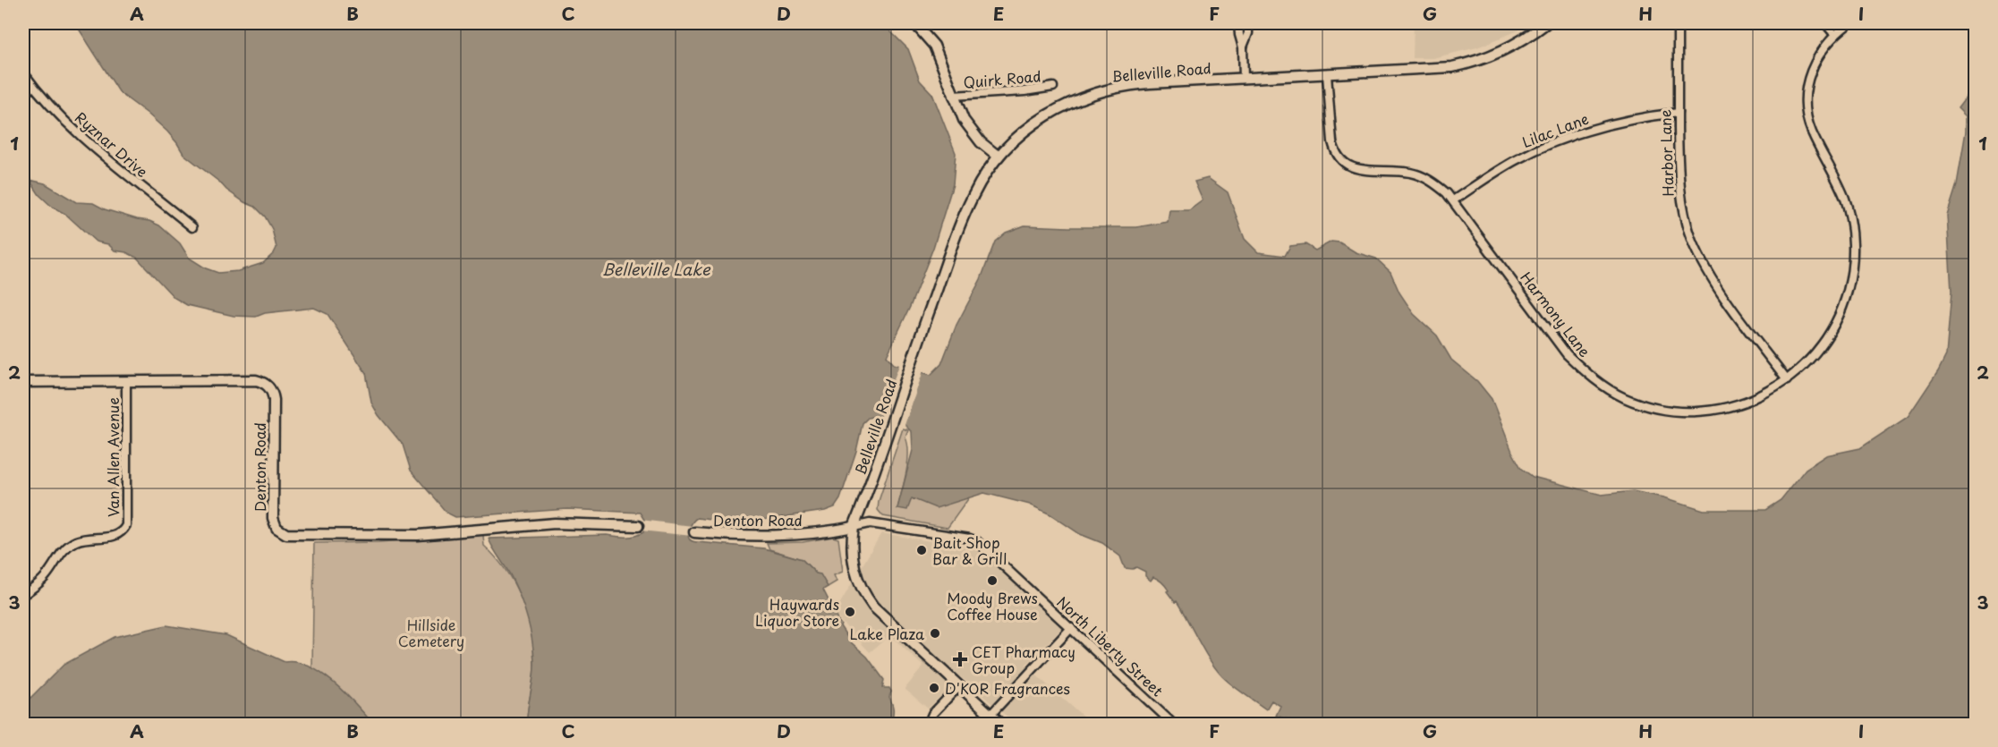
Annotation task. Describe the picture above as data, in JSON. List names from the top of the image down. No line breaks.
{"streets":{"main road":["Belleville Road","Quirk Road","Denton Road"],"street":["Lilac Lane","Ryznar Drive","Harbor Lane","Harmony Lane","Van Allen Avenue","North Liberty Street"]},"crossings":[["Belleville Road","Quirk Road"],["Belleville Road","Harmony Lane"],["Belleville Road","Denton Road"],["Belleville Road","North Liberty Street"],["Lilac Lane","Harbor Lane"],["Lilac Lane","Harmony Lane"],["Harbor Lane","Harmony Lane"],["Van Allen Avenue","Denton Road"],["Denton Road","North Liberty Street"]],"water":["Belleville Lake"],"parks":["Hillside Cemetery"],"places":{"other":["Bait Shop Bar & Grill","Moody Brews Coffee House","Haywards Liquor Store","Lake Plaza","D'KOR Fragrances"],"health":["CET Pharmacy Group"]},"grid":{"columns":["A","B","C","D","E","F","G","H","I"],"rows":["1","2","3"]}}
